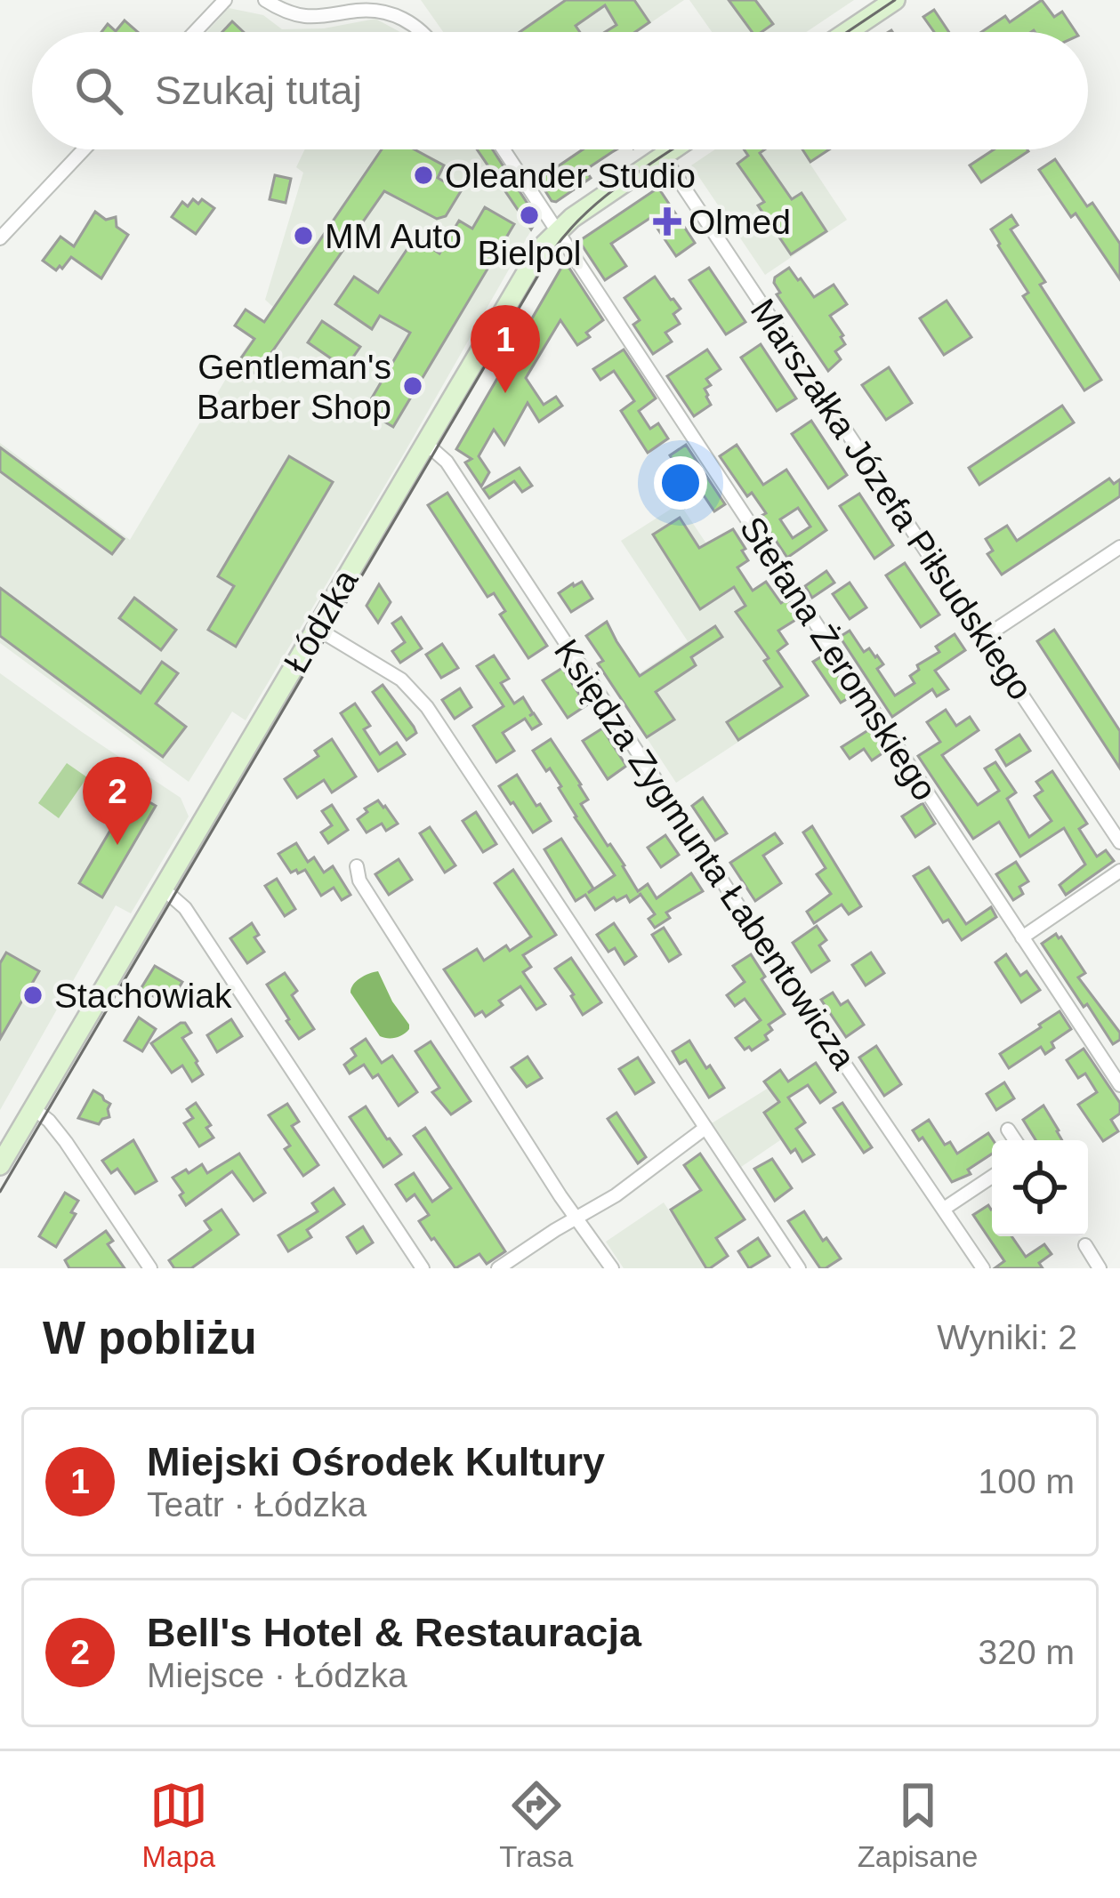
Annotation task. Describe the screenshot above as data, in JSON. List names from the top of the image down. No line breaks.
{"streets":{"main road":["Łódzka"],"street":["Marszałka Józefa Piłsudskiego","Stefana Żeromskiego","Księdza Zygmunta Łabentowicza"]},"crossings":[["Marszałka Józefa Piłsudskiego","Łódzka"],["Łódzka","Stefana Żeromskiego"],["Łódzka","Księdza Zygmunta Łabentowicza"]],"places":{"other":["Oleander Studio","Bielpol","MM Auto","Gentleman's Barber Shop","Stachowiak"],"health":["Olmed"]},"page":{"search":"Szukaj tutaj","pins":["1","2"],"heading":["W pobliżu","Wyniki: 2"],"list":[{"mark":"1","name":"Miejski Ośrodek Kultury","note":"Teatr · Łódzka","value":"100 m"},{"mark":"2","name":"Bell's Hotel & Restauracja","note":"Miejsce · Łódzka","value":"320 m"}],"nav":["Mapa","Trasa","Zapisane"]}}
